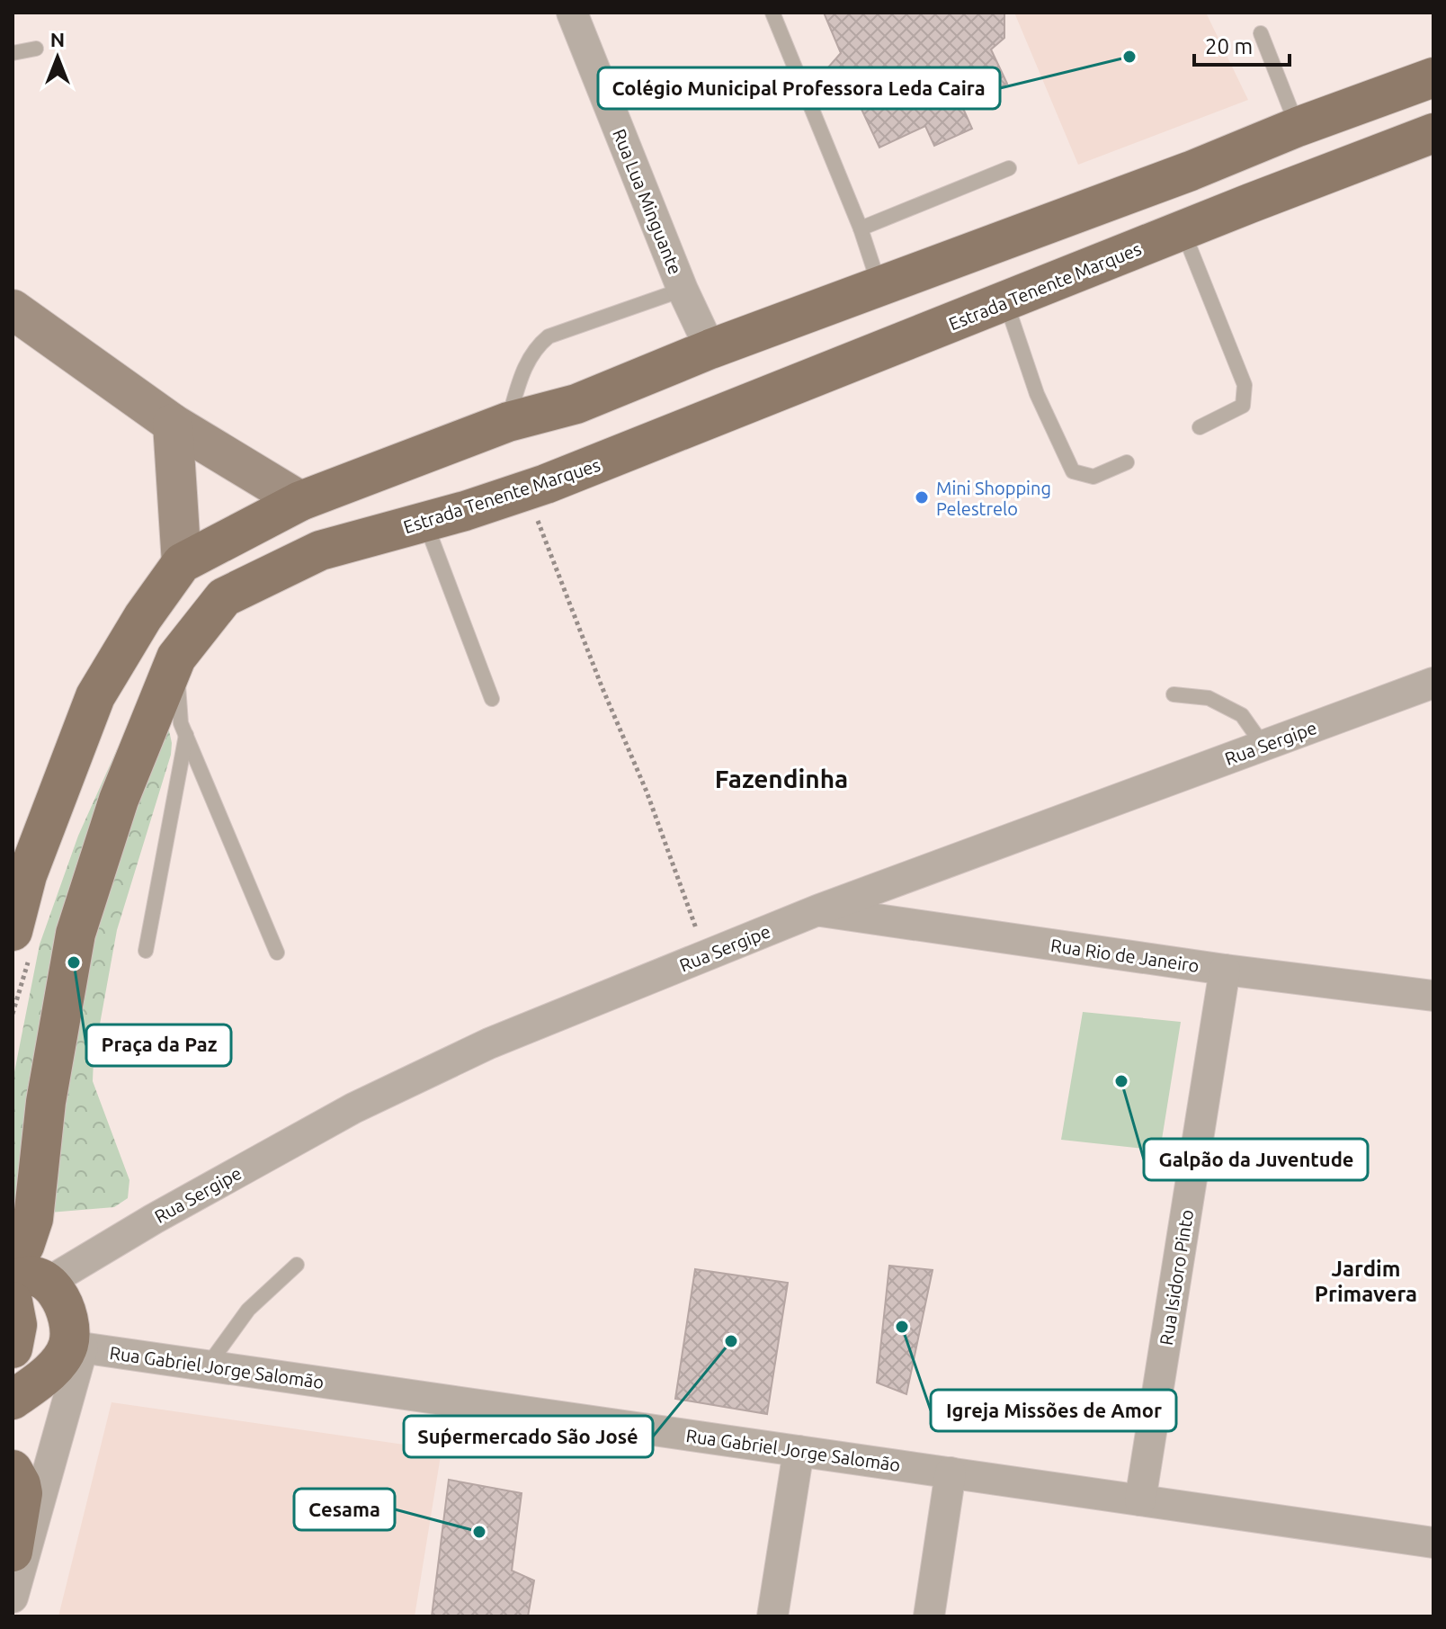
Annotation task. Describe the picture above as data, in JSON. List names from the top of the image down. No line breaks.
{"streets":{"main road":["Estrada Tenente Marques"],"street":["Rua Lua Minguante","Rua Sergipe","Rua Rio de Janeiro","Rua Isidoro Pinto","Rua Gabriel Jorge Salomão"]},"crossings":[["Rua Sergipe","Rua Rio de Janeiro"],["Rua Rio de Janeiro","Rua Isidoro Pinto"],["Rua Isidoro Pinto","Rua Gabriel Jorge Salomão"]],"districts":["Fazendinha","Jardim Primavera"],"places":["Colégio Municipal Professora Leda Caira","Mini Shopping Pelestrelo","Praça da Paz","Galpão da Juventude","Igreja Missões de Amor","Suṕermercado São José","Cesama"],"scale_bar":"20 m","north":"top"}
